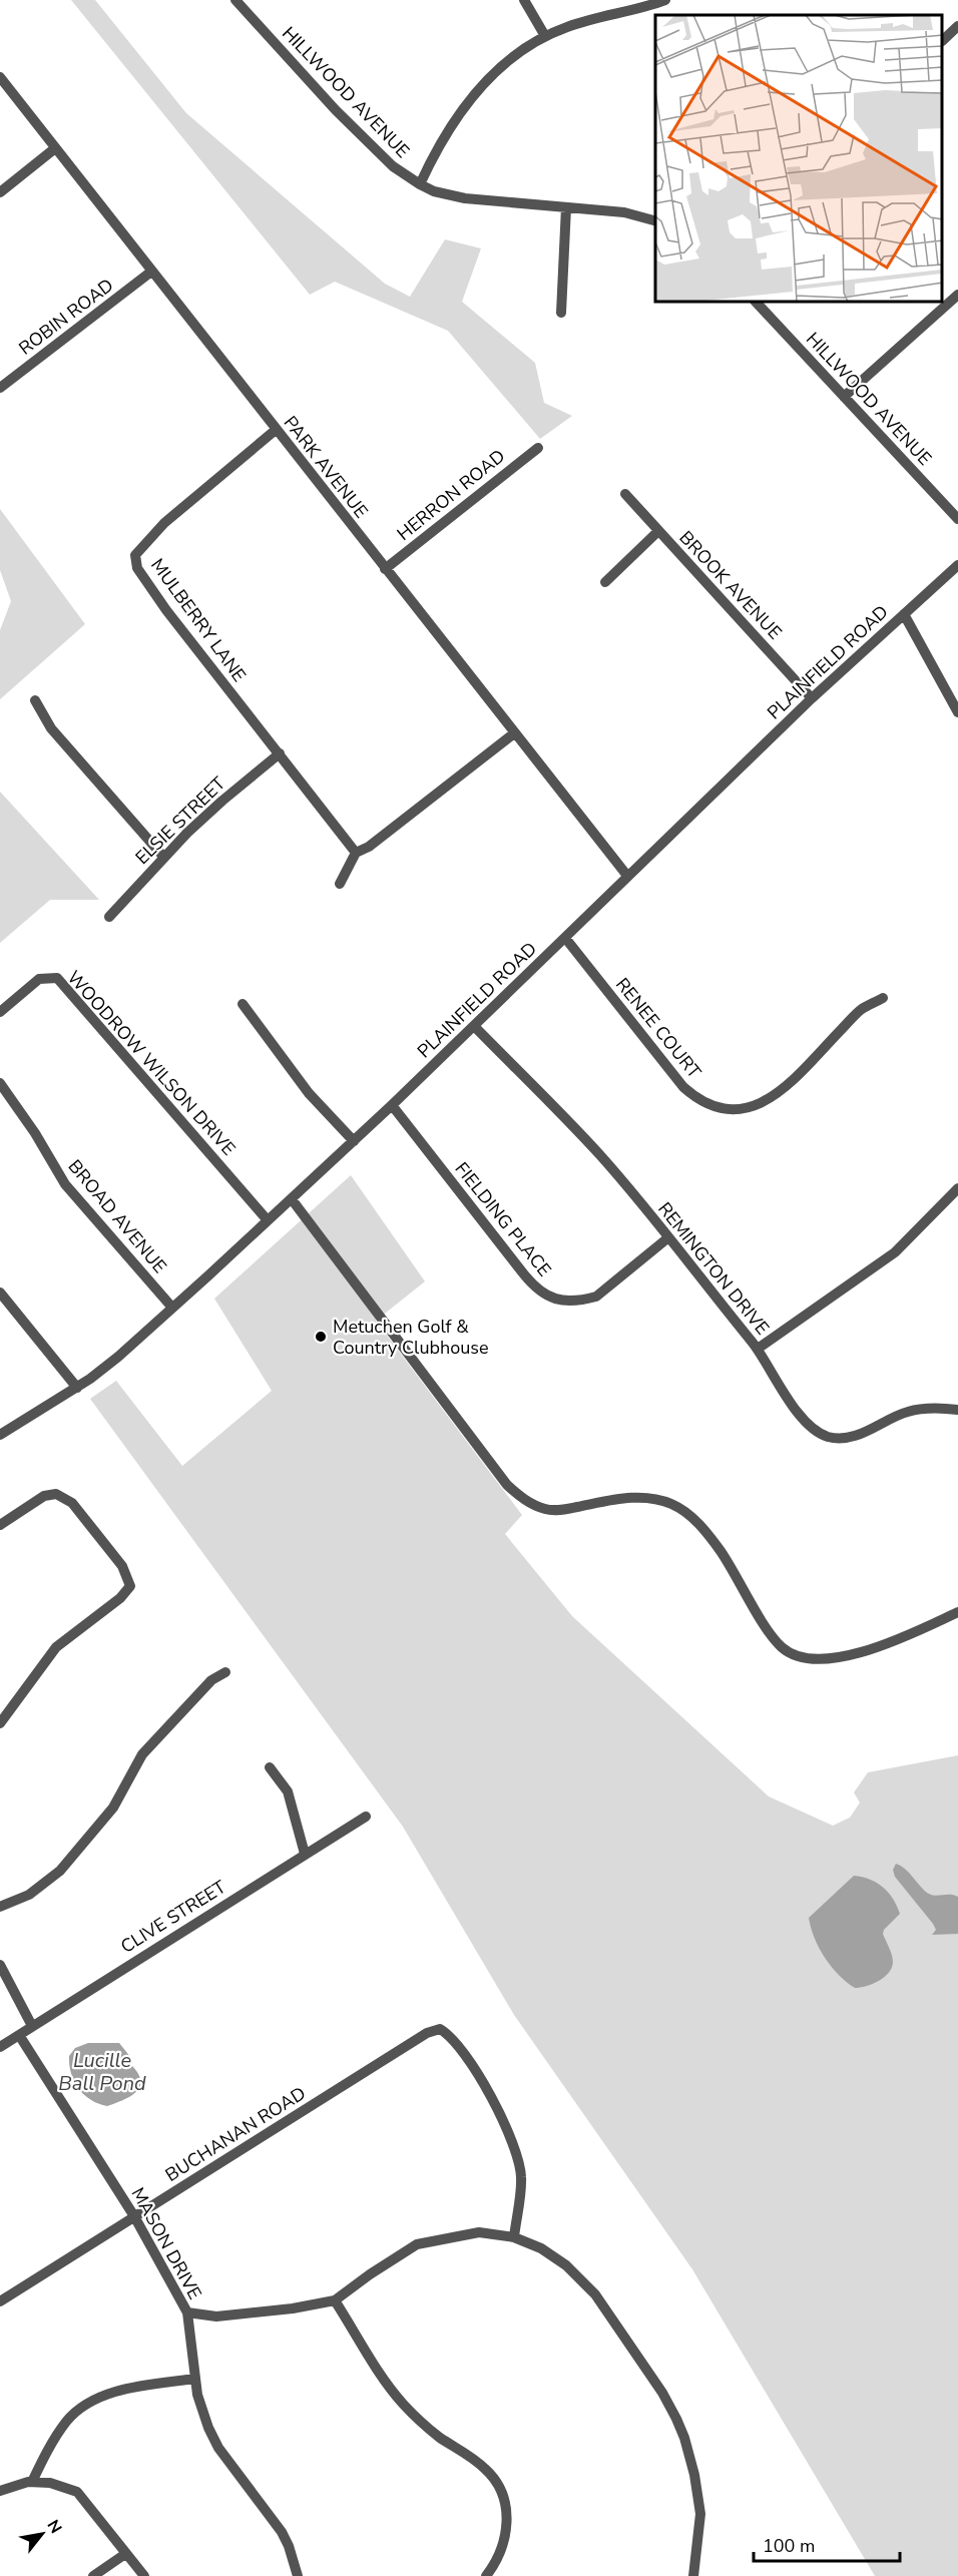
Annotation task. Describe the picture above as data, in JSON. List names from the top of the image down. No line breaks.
{"streets":{"street":["HILLWOOD AVENUE","ROBIN ROAD","PARK AVENUE","HERRON ROAD","BROOK AVENUE","MULBERRY LANE","PLAINFIELD ROAD","ELSIE STREET","RENEE COURT","WOODROW WILSON DRIVE","BROAD AVENUE","FIELDING PLACE","REMINGTON DRIVE","CLIVE STREET","BUCHANAN ROAD","MASON DRIVE"]},"crossings":[["ROBIN ROAD","PARK AVENUE"],["PARK AVENUE","HERRON ROAD"],["PARK AVENUE","MULBERRY LANE"],["PARK AVENUE","PLAINFIELD ROAD"],["BROOK AVENUE","PLAINFIELD ROAD"],["MULBERRY LANE","ELSIE STREET"],["PLAINFIELD ROAD","RENEE COURT"],["PLAINFIELD ROAD","WOODROW WILSON DRIVE"],["PLAINFIELD ROAD","BROAD AVENUE"],["PLAINFIELD ROAD","FIELDING PLACE"],["PLAINFIELD ROAD","REMINGTON DRIVE"],["FIELDING PLACE","REMINGTON DRIVE"],["CLIVE STREET","MASON DRIVE"],["BUCHANAN ROAD","MASON DRIVE"]],"water":["Lucille Ball Pond"],"places":["Metuchen Golf & Country Clubhouse"],"scale_bar":"100 m","north":"top right"}
